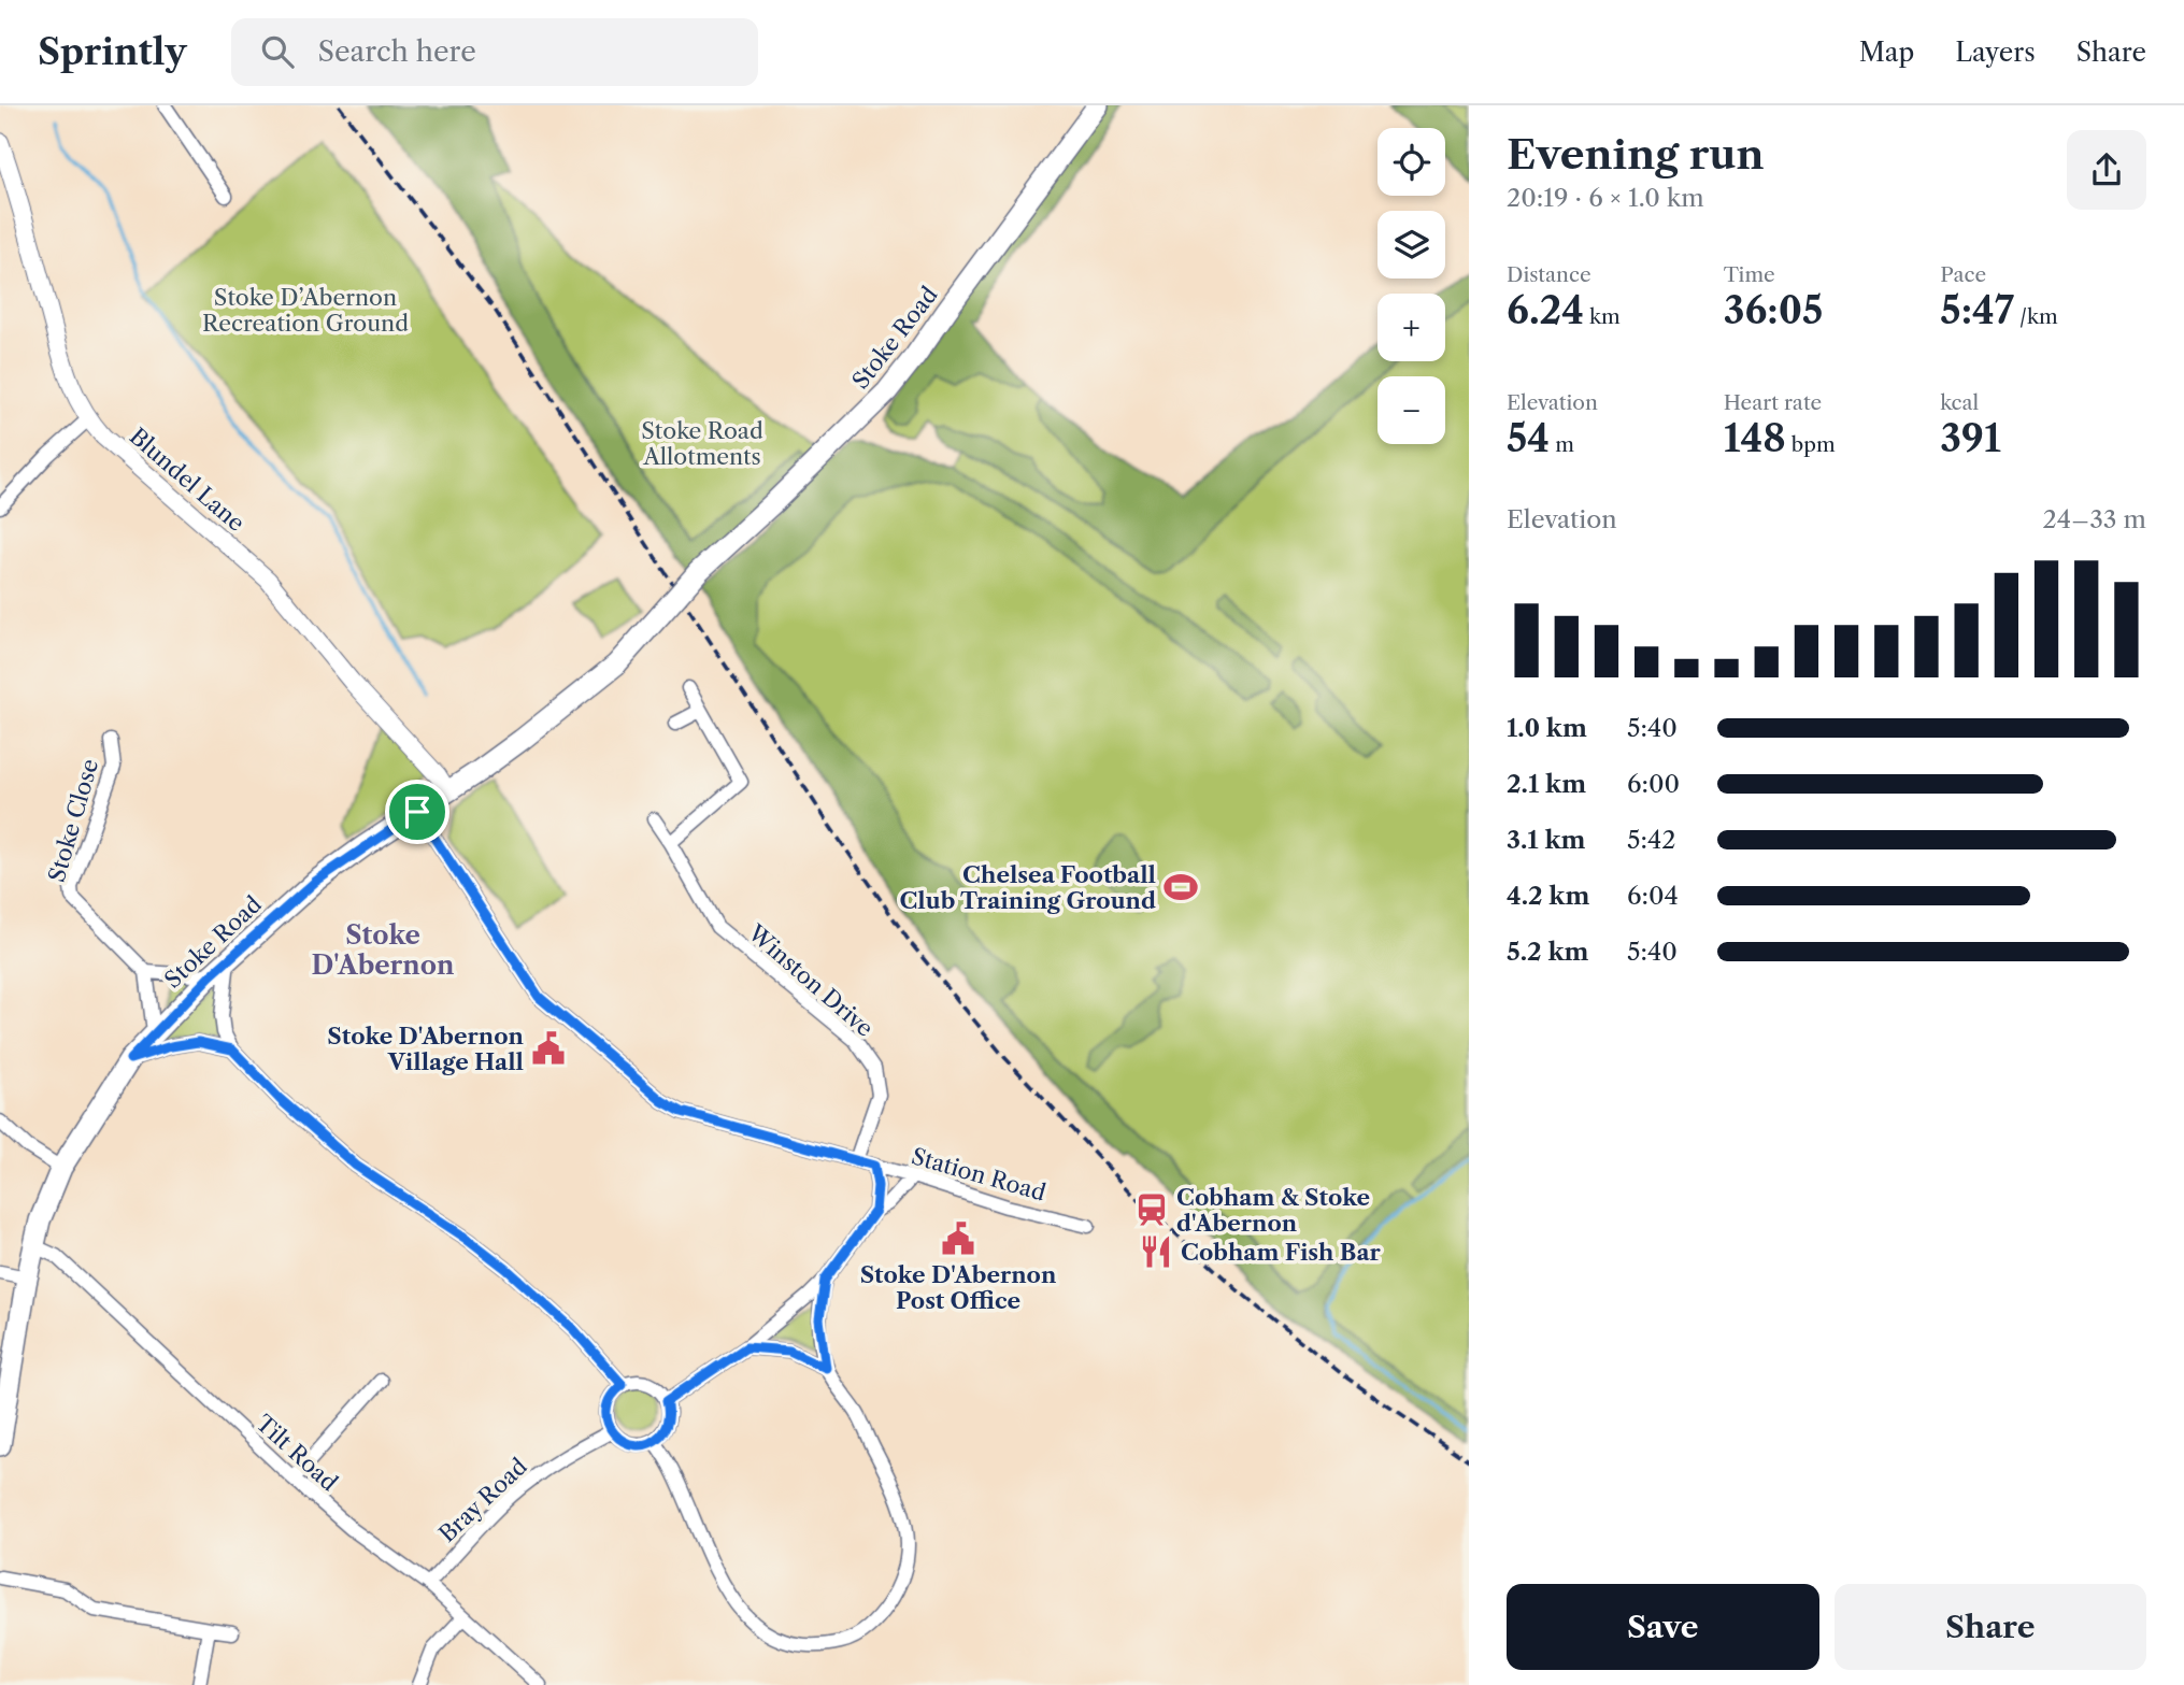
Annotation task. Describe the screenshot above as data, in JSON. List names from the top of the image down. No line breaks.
{"streets":{"main road":["Stoke Road"],"street":["Blundel Lane","Stoke Close","Winston Drive","Station Road","Tilt Road","Bray Road"]},"crossings":[["Stoke Road","Blundel Lane"],["Stoke Road","Station Road"],["Stoke Road","Tilt Road"],["Winston Drive","Station Road"],["Tilt Road","Bray Road"]],"districts":["Stoke D'Abernon"],"parks":["Stoke D’Abernon Recreation Ground","Stoke Road Allotments"],"places":{"sports":["Chelsea Football Club Training Ground"],"public building":["Stoke D'Abernon Village Hall","Stoke D'Abernon Post Office"],"station":["Cobham & Stoke d'Abernon"],"restaurant":["Cobham Fish Bar"]},"page":{"header":"Sprintly","search":"Search here","nav":["Map","Layers","Share"],"heading":["Evening run","20:19 · 6 × 1.0 km"],"map_buttons":["+","−"],"stats":[["Distance","6.24 km"],["Time","36:05"],["Pace","5:47 /km"],["Elevation","54 m"],["Heart rate","148 bpm"],["kcal","391"]],"chart":["Elevation","24–33 m"],"list":[{"name":"1.0 km","note":"5:40"},{"name":"2.1 km","note":"6:00"},{"name":"3.1 km","note":"5:42"},{"name":"4.2 km","note":"6:04"},{"name":"5.2 km","note":"5:40"}],"buttons":["Save","Share"]}}
